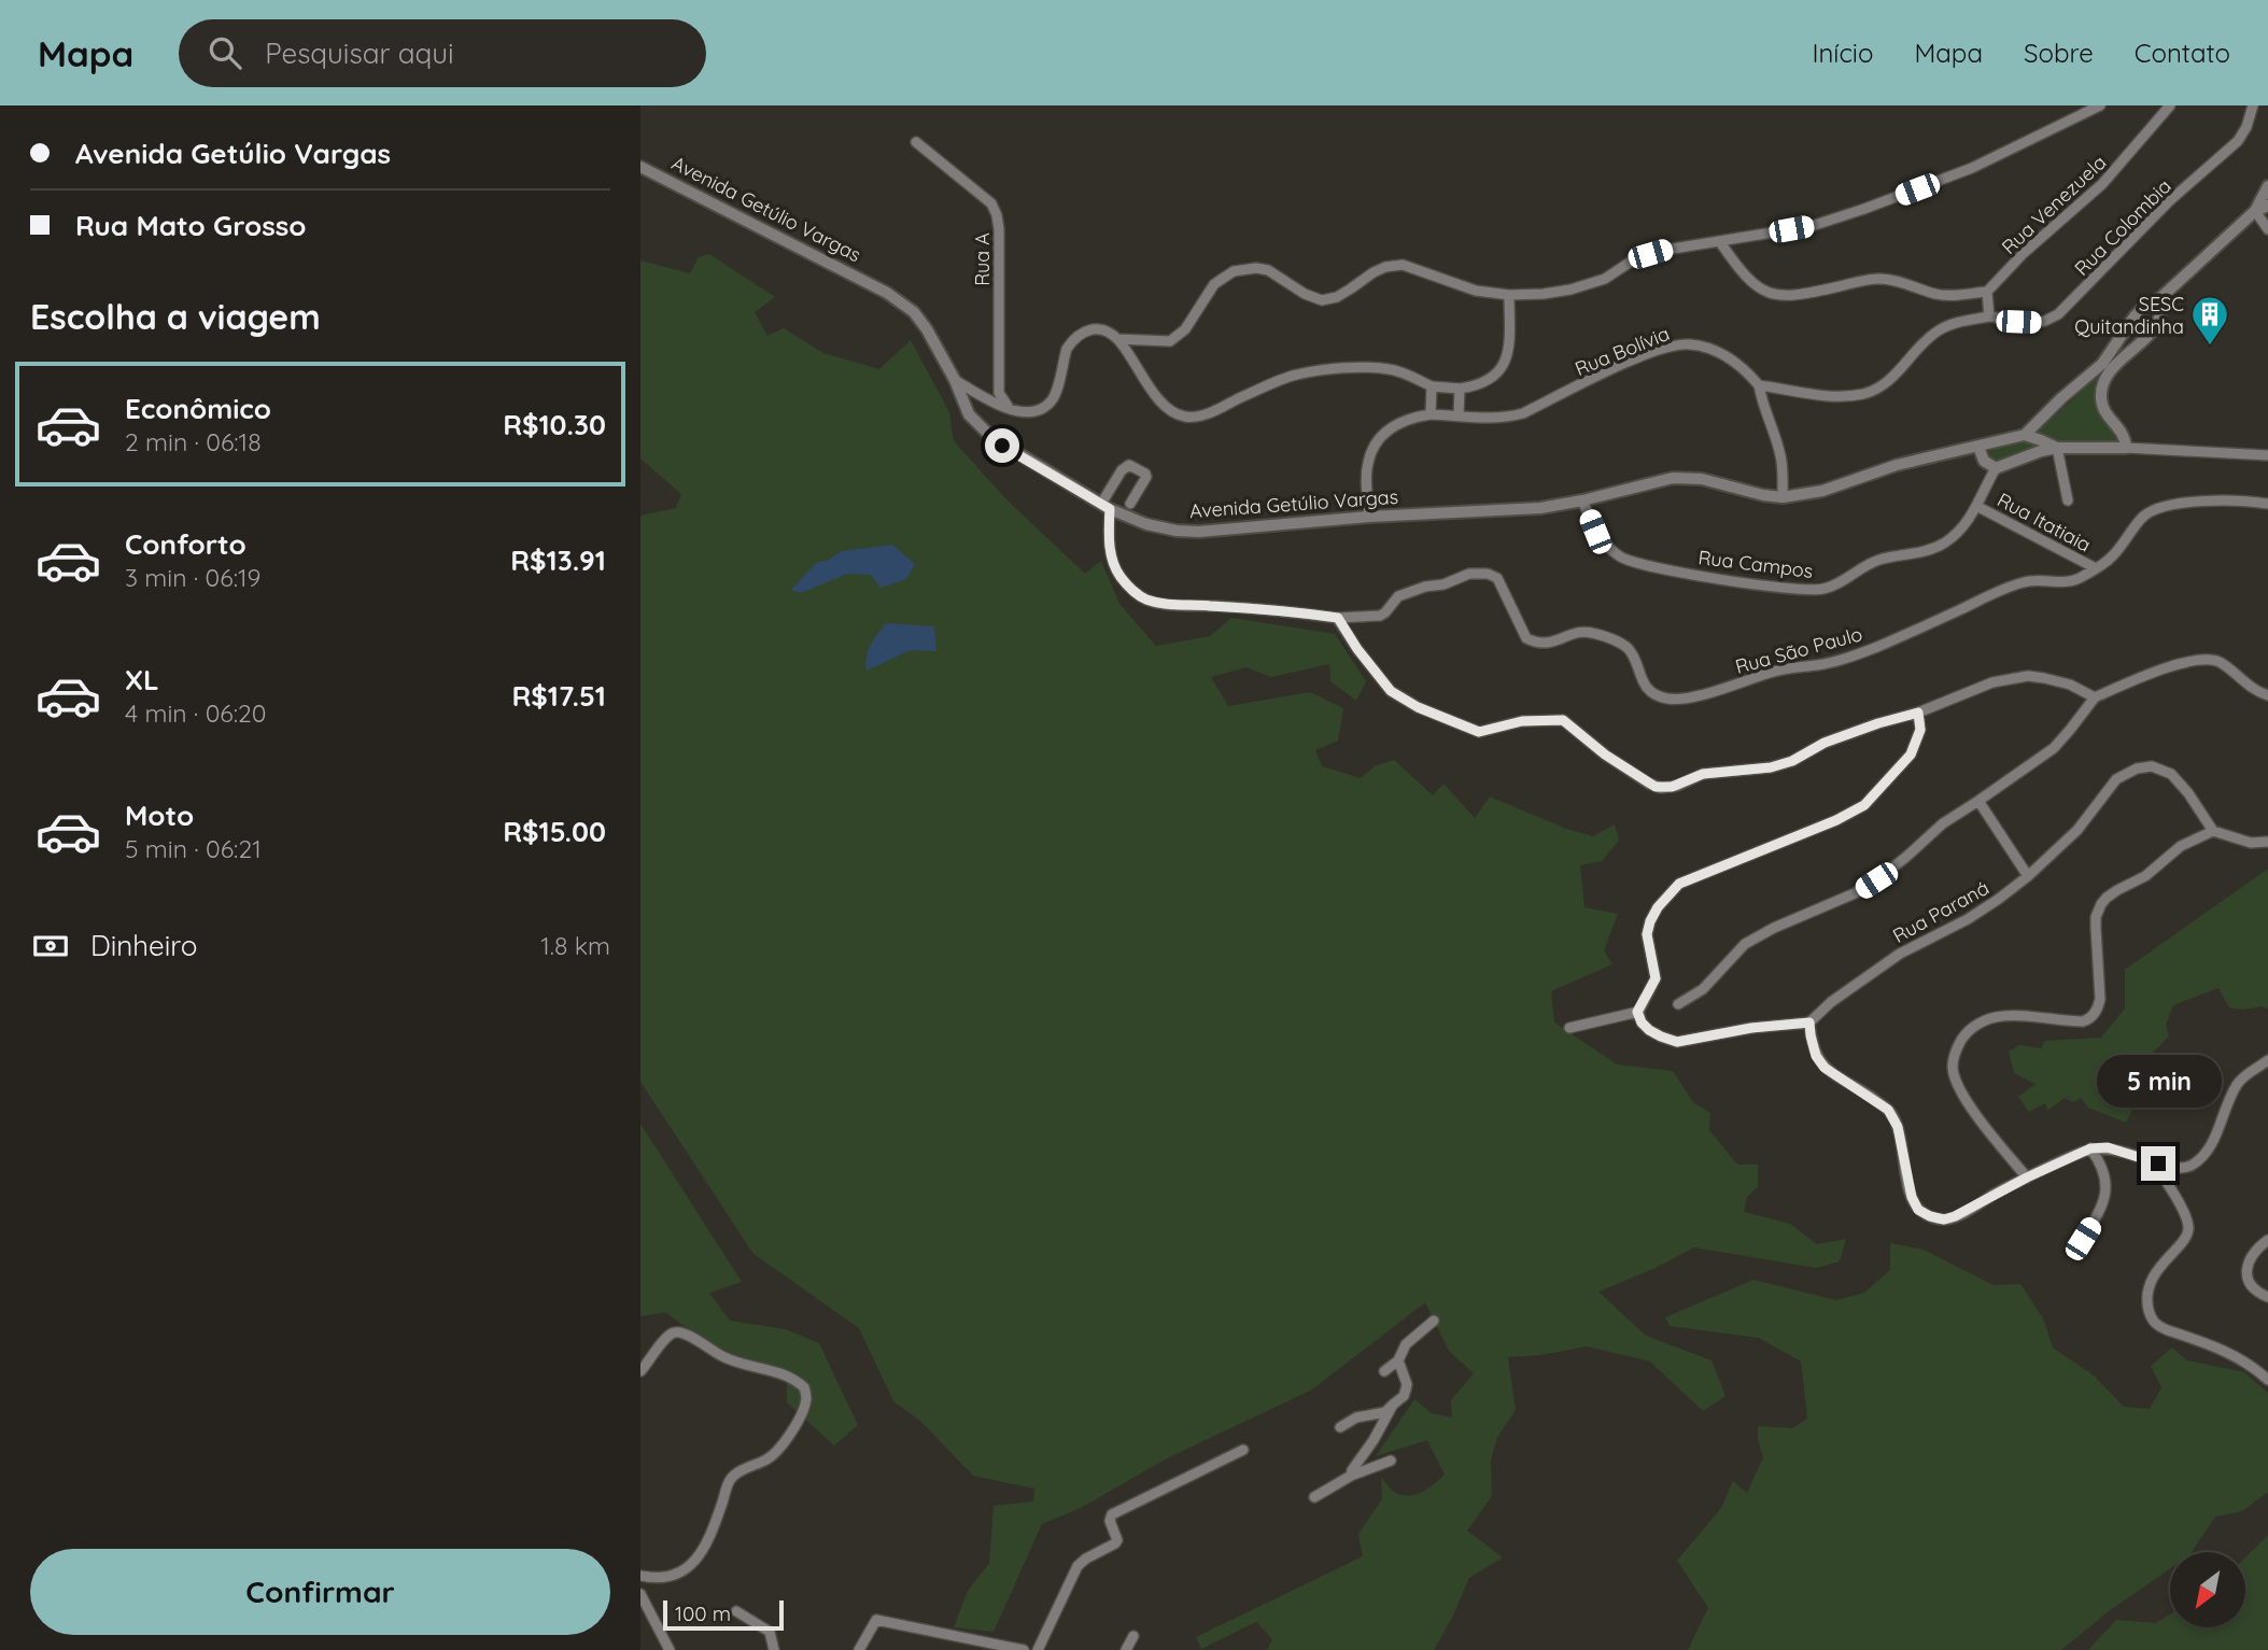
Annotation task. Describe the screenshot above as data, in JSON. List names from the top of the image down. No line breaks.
{"streets":{"street":["Rua Venezuela","Avenida Getúlio Vargas","Rua Colombia","Rua A","Rua Bolívia","Rua Itatiaia","Rua Campos","Rua São Paulo","Rua Paraná"]},"crossings":[["Avenida Getúlio Vargas","Rua Bolívia"],["Avenida Getúlio Vargas","Rua Campos"],["Avenida Getúlio Vargas","Rua São Paulo"],["Rua Itatiaia","Rua Campos"],["Rua Itatiaia","Rua São Paulo"]],"places":{"building":["SESC Quitandinha"]},"scale_bar":"100 m","north":"bottom left","page":{"header":"Mapa","search":"Pesquisar aqui","nav":["Início","Mapa","Sobre","Contato"],"banner":["Avenida Getúlio Vargas","Rua Mato Grosso"],"heading":"Escolha a viagem","list":[{"name":"Econômico","note":"2 min · 06:18","value":"R$10.30"},{"name":"Conforto","note":"3 min · 06:19","value":"R$13.91"},{"name":"XL","note":"4 min · 06:20","value":"R$17.51"},{"name":"Moto","note":"5 min · 06:21","value":"R$15.00"}],"pay":["Dinheiro","1.8 km"],"bubble":"5 min","buttons":"Confirmar","scale":"100 m"}}
